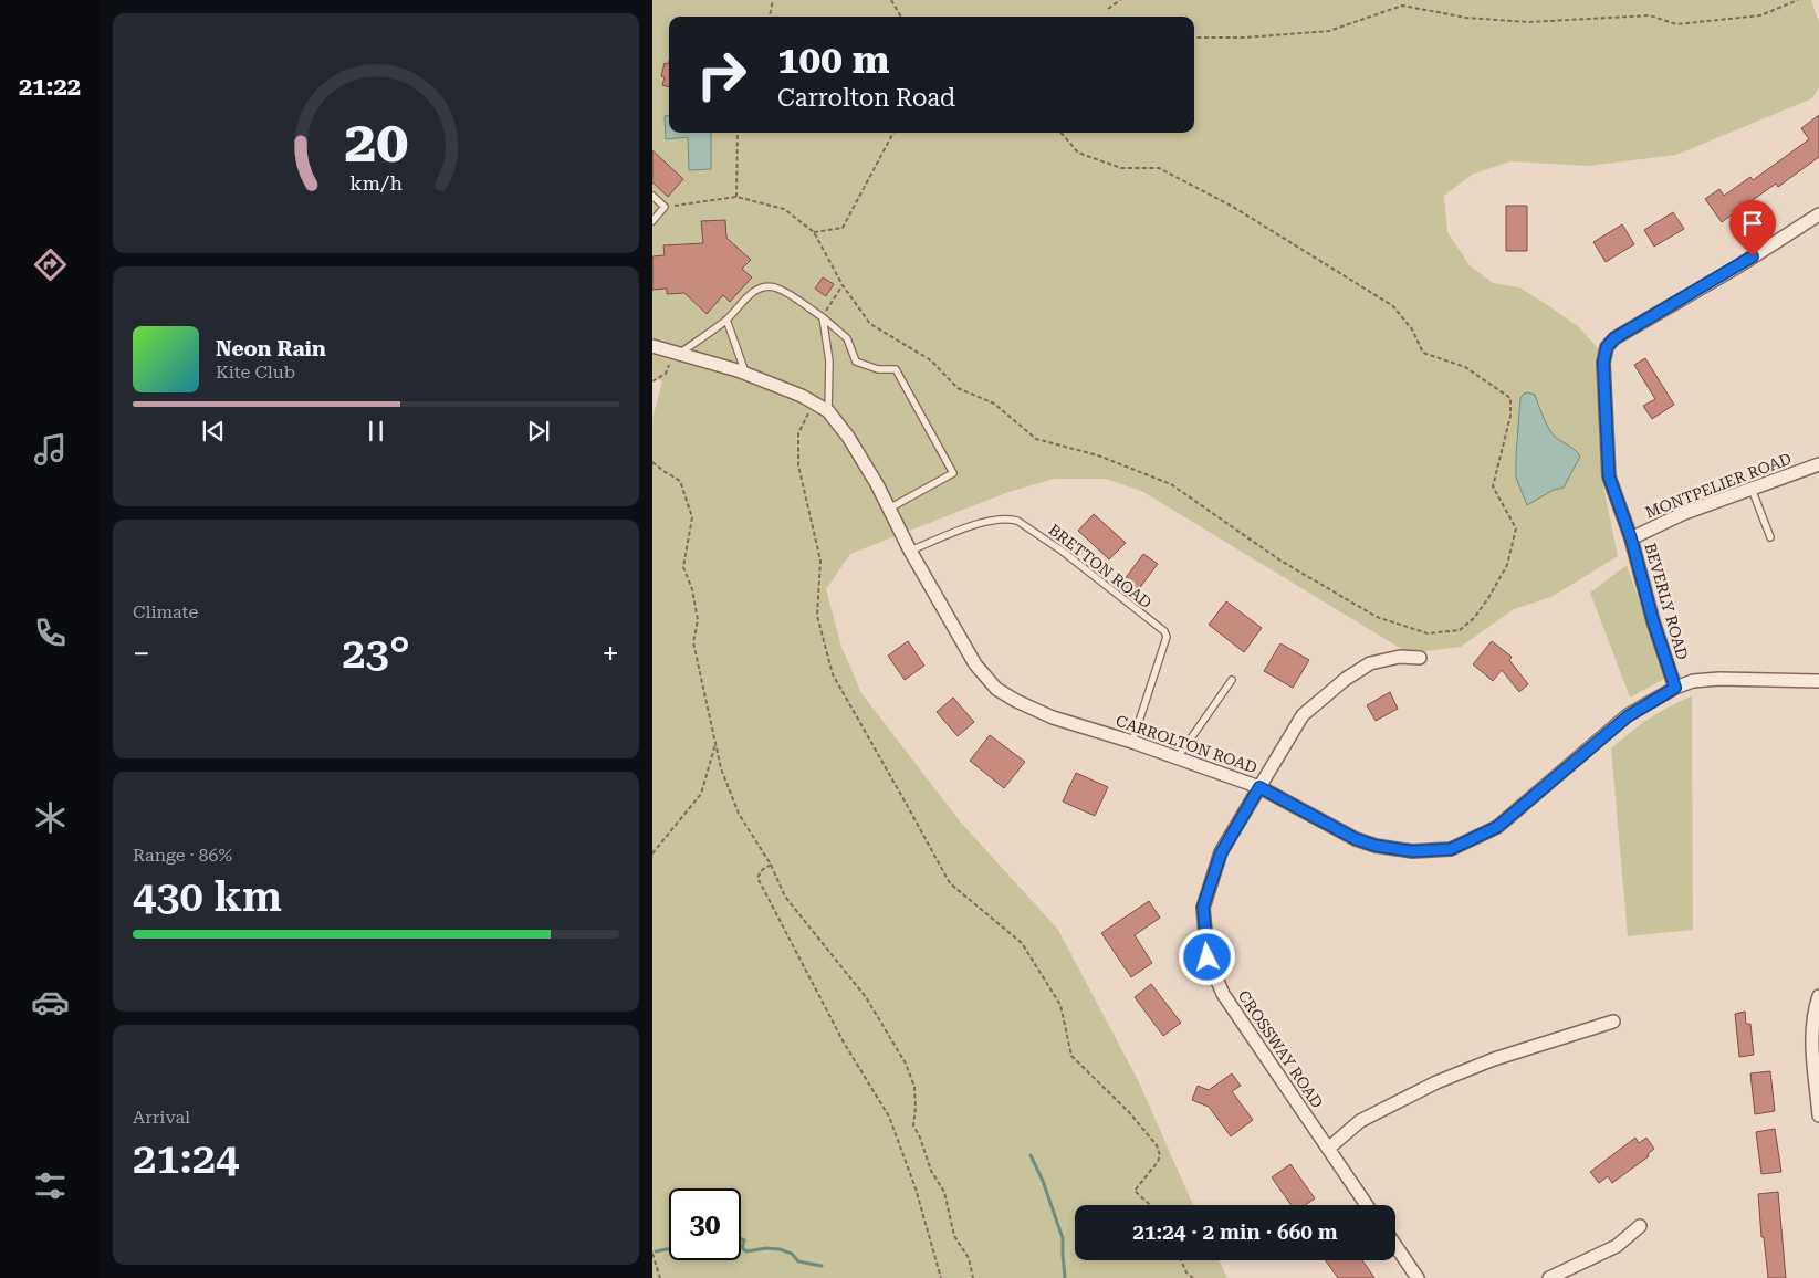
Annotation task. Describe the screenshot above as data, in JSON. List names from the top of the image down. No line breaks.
{"streets":{"street":["MONTPELIER ROAD","BEVERLY ROAD","CARROLTON ROAD","CROSSWAY ROAD"],"lane":["BRETTON ROAD"]},"crossings":[["MONTPELIER ROAD","BEVERLY ROAD"],["BRETTON ROAD","CARROLTON ROAD"],["BEVERLY ROAD","CARROLTON ROAD"],["CARROLTON ROAD","CROSSWAY ROAD"]],"page":{"tabs":"21:22","turn":["100 m","Carrolton Road"],"song":["Neon Rain","Kite Club"],"tile":["Climate",["Range · 86%","430 km"],["Arrival","21:24"]],"heat":["−","23°","+"],"limit":"30","trip":"21:24 · 2 min · 660 m","gauge":["20","km/h"]}}
